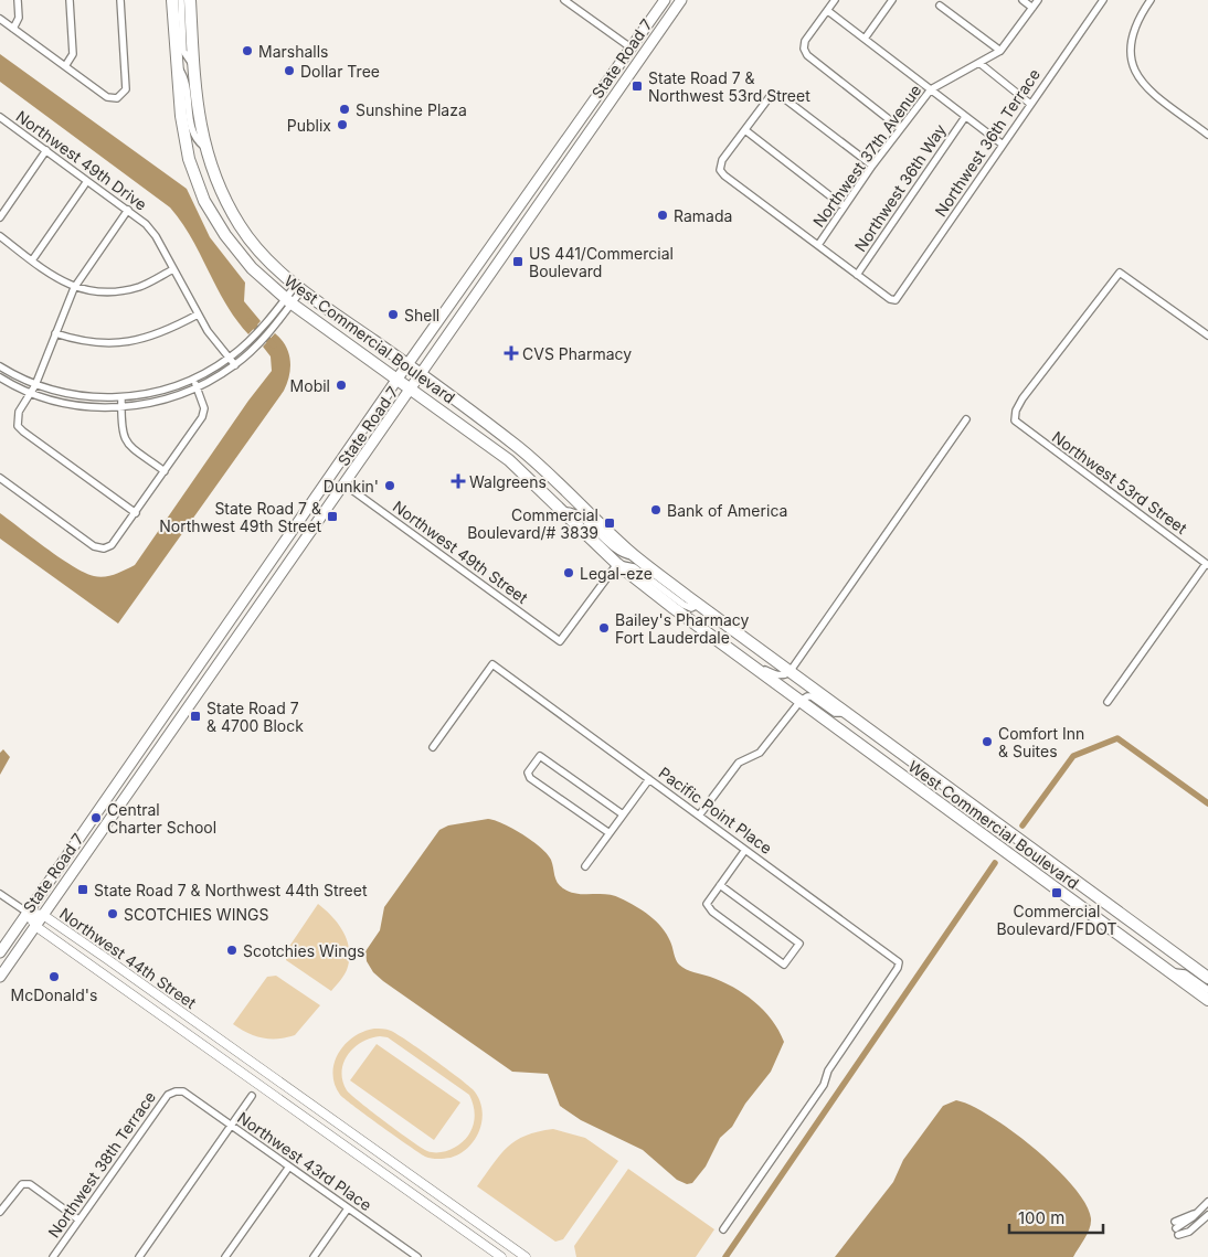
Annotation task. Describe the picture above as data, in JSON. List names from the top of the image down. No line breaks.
{"streets":{"highway":["West Commercial Boulevard"],"main road":["State Road 7"],"street":["Northwest 36th Terrace","Northwest 37th Avenue","Northwest 49th Drive","Northwest 36th Way","Northwest 53rd Street","Northwest 49th Street","Pacific Point Place","Northwest 44th Street","Northwest 43rd Place","Northwest 38th Terrace"]},"crossings":[["State Road 7","West Commercial Boulevard"],["State Road 7","Northwest 49th Street"],["State Road 7","Northwest 44th Street"],["Northwest 36th Terrace","Northwest 36th Way"],["West Commercial Boulevard","Northwest 49th Street"],["Northwest 43rd Place","Northwest 38th Terrace"]],"places":{"other":["Marshalls","Dollar Tree","Sunshine Plaza","Publix","Ramada","Shell","Mobil","Dunkin'","Bank of America","Legal-eze","Bailey's Pharmacy Fort Lauderdale","Comfort Inn & Suites","Central Charter School","SCOTCHIES WINGS","Scotchies Wings","McDonald's"],"transit":["State Road 7 & Northwest 53rd Street","US 441/Commercial Boulevard","State Road 7 & Northwest 49th Street","Commercial Boulevard/# 3839","State Road 7 & 4700 Block","State Road 7 & Northwest 44th Street","Commercial Boulevard/FDOT"],"health":["CVS Pharmacy","Walgreens"]},"scale_bar":"100 m"}
